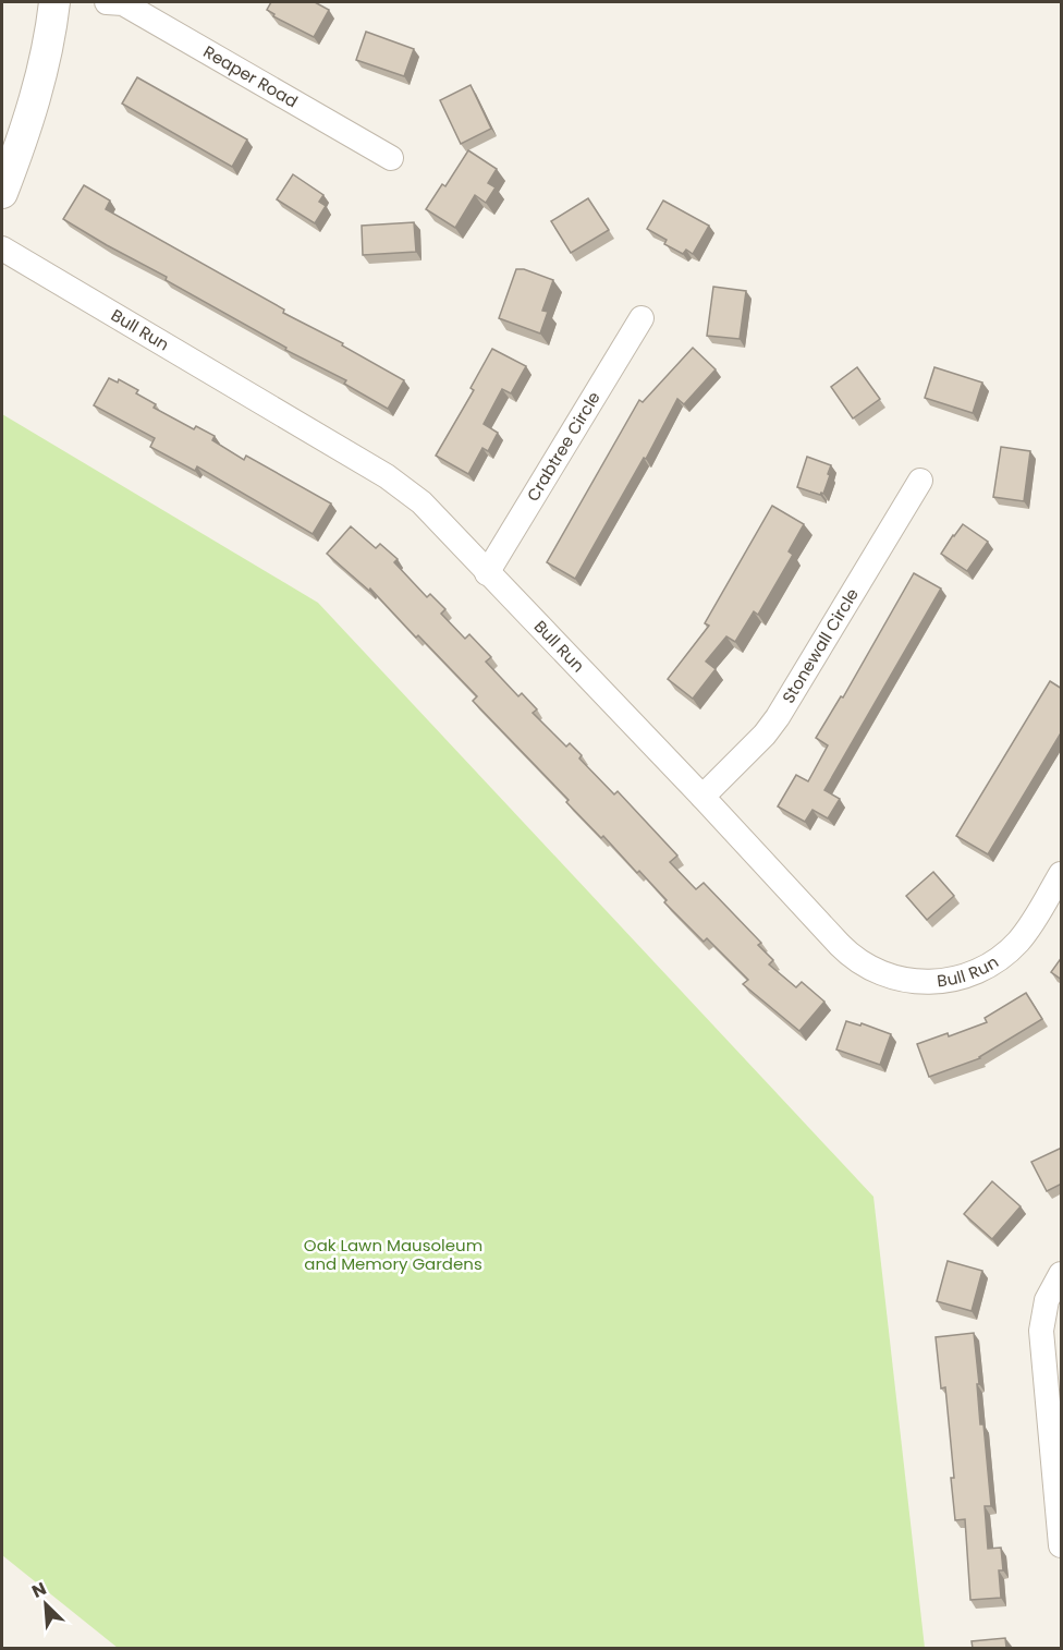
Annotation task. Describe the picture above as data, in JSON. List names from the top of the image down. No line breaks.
{"streets":{"street":["Reaper Road","Bull Run","Crabtree Circle","Stonewall Circle"]},"crossings":[["Bull Run","Crabtree Circle"],["Bull Run","Stonewall Circle"]],"parks":["Oak Lawn Mausoleum and Memory Gardens"],"north":"top left"}
